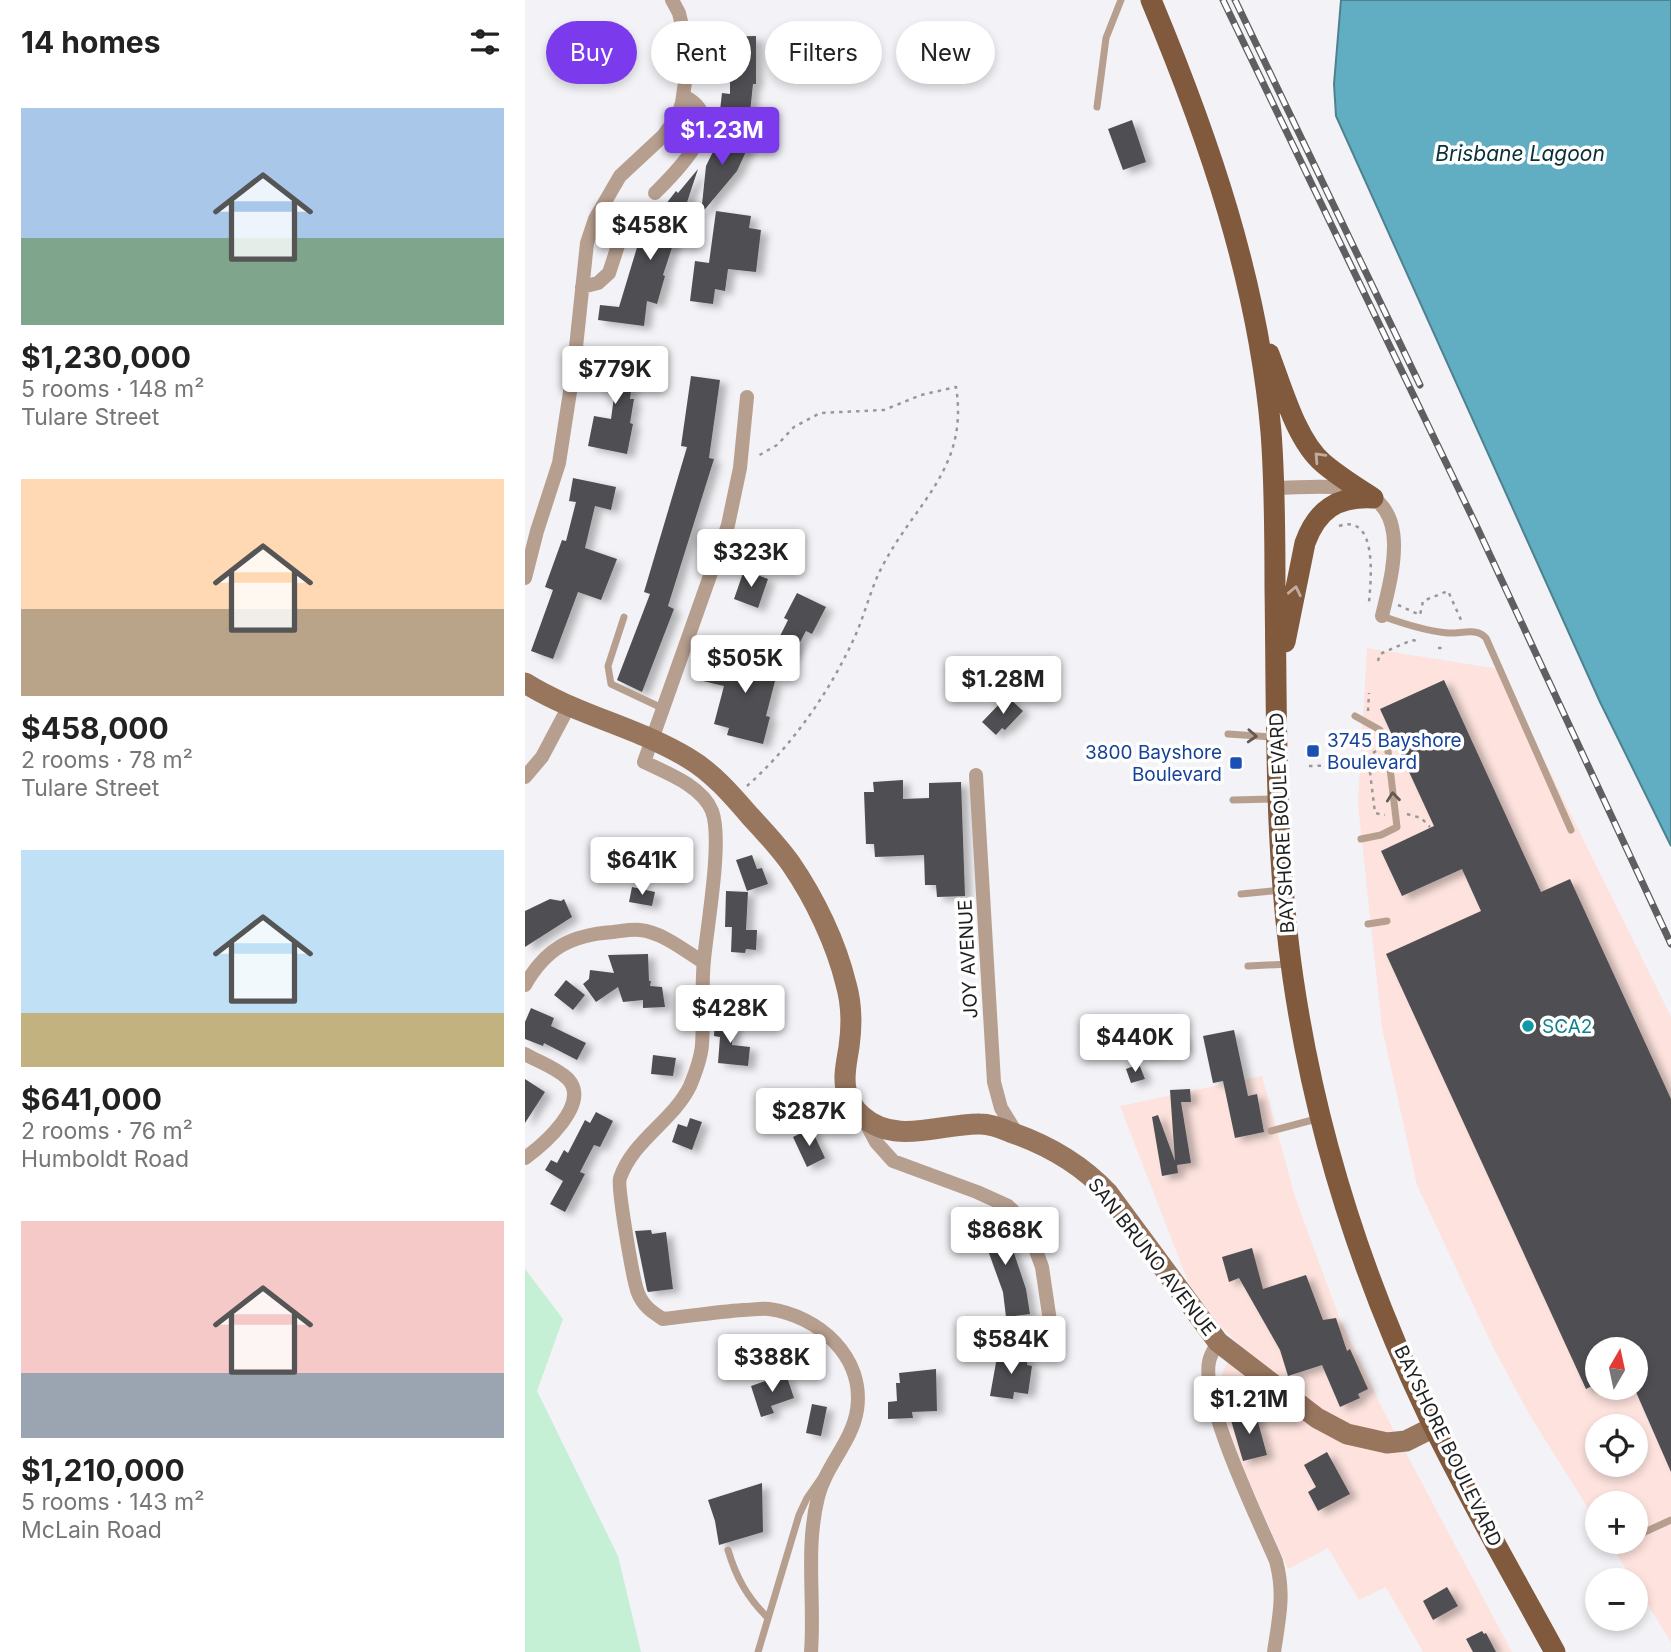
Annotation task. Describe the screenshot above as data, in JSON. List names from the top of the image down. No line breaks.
{"streets":{"main road":["BAYSHORE BOULEVARD"],"street":["JOY AVENUE","SAN BRUNO AVENUE"]},"crossings":[["BAYSHORE BOULEVARD","SAN BRUNO AVENUE"],["JOY AVENUE","SAN BRUNO AVENUE"]],"water":["Brisbane Lagoon"],"places":{"transit":["3745 Bayshore Boulevard","3800 Bayshore Boulevard"],"other":["SCA2"]},"north":"top","page":{"heading":"14 homes","chip":["Buy","Rent","Filters","New"],"list":[{"name":"$1,230,000","note":"5 rooms · 148 m² · Tulare Street"},{"name":"$458,000","note":"2 rooms · 78 m² · Tulare Street"},{"name":"$641,000","note":"2 rooms · 76 m² · Humboldt Road"},{"name":"$1,210,000","note":"5 rooms · 143 m² · McLain Road"}],"price":["$1.23M","$458K","$779K","$323K","$505K","$1.28M","$641K","$428K","$440K","$287K","$868K","$584K","$388K","$1.21M"],"map_buttons":["+","−"]}}
